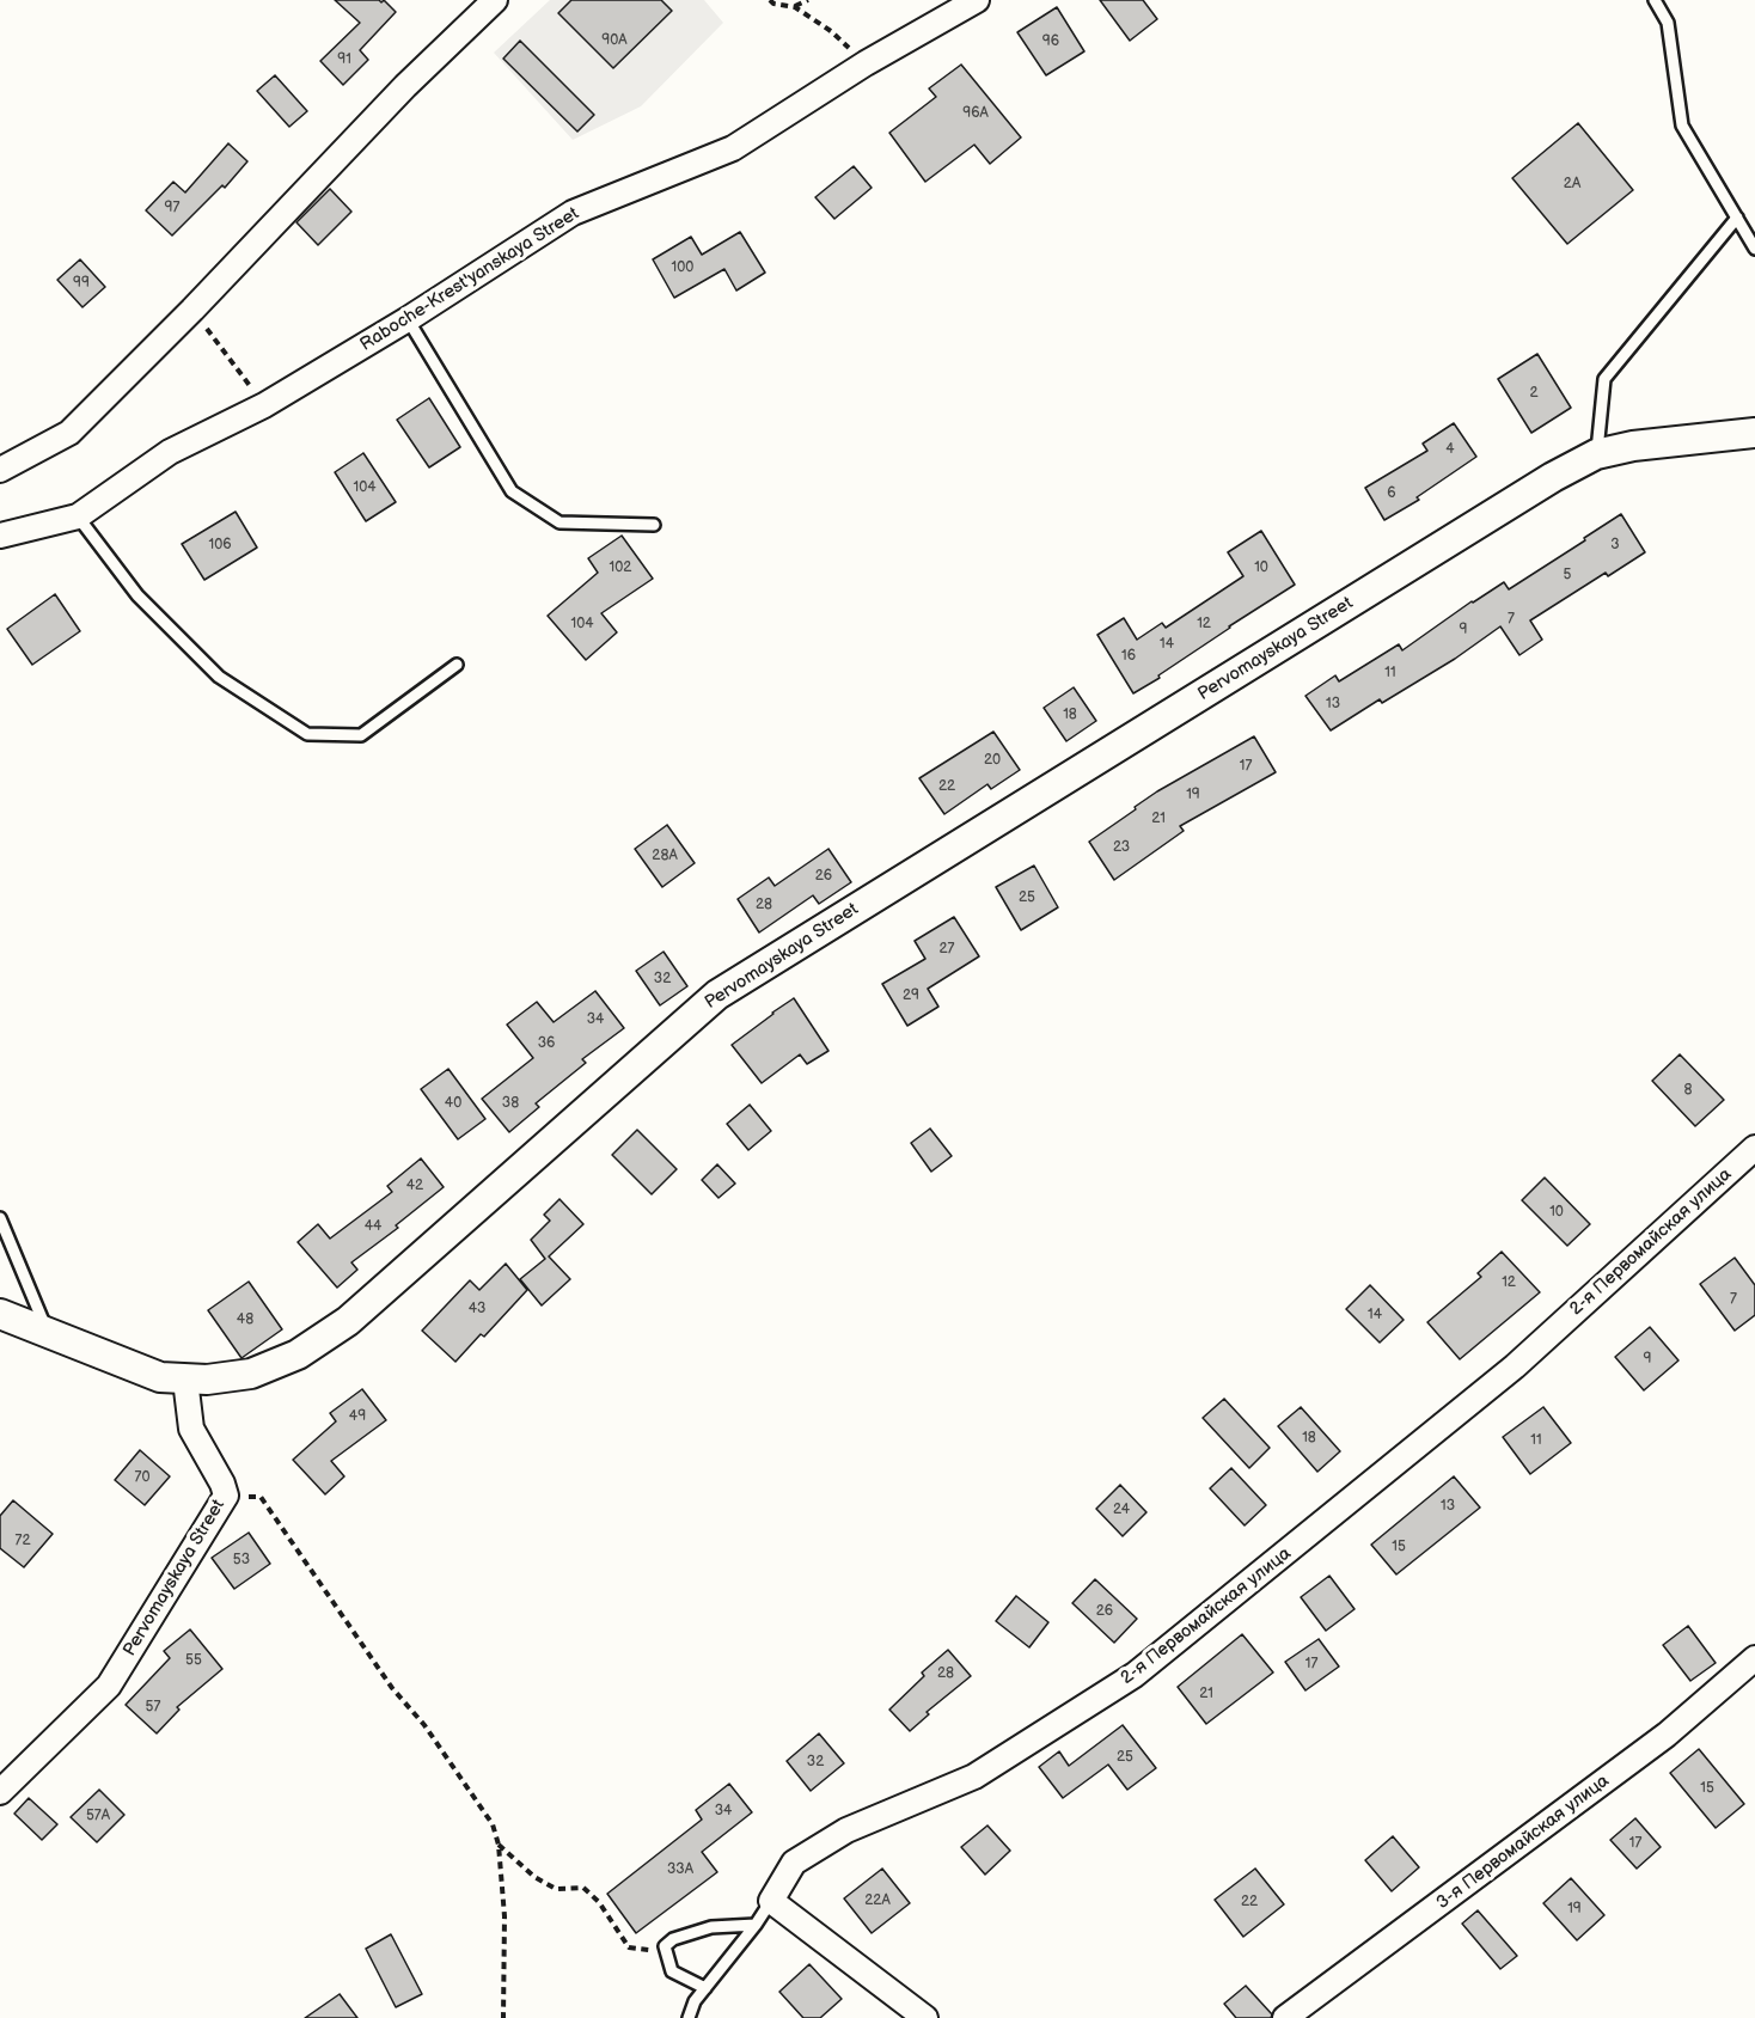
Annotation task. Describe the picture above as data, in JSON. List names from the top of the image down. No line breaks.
{"streets":{"street":["Raboche-Krest'yanskaya Street","Pervomayskaya Street","2-я Первомайская улица","3-я Первомайская улица"]},"house_numbers":["90А","96","91","96А","2А","97","100","99","2","4","104","6","106","3","102","10","5","7","104","12","9","14","16","11","13","18","20","17","22","19","21","23","28А","26","25","28","27","32","29","34","36","8","40","38","42","10","44","12","7","43","14","48","9","49","18","11","70","13","24","72","15","53","26","55","17","28","21","57","25","32","15","34","57А","17","33А","22А","22","19"]}
